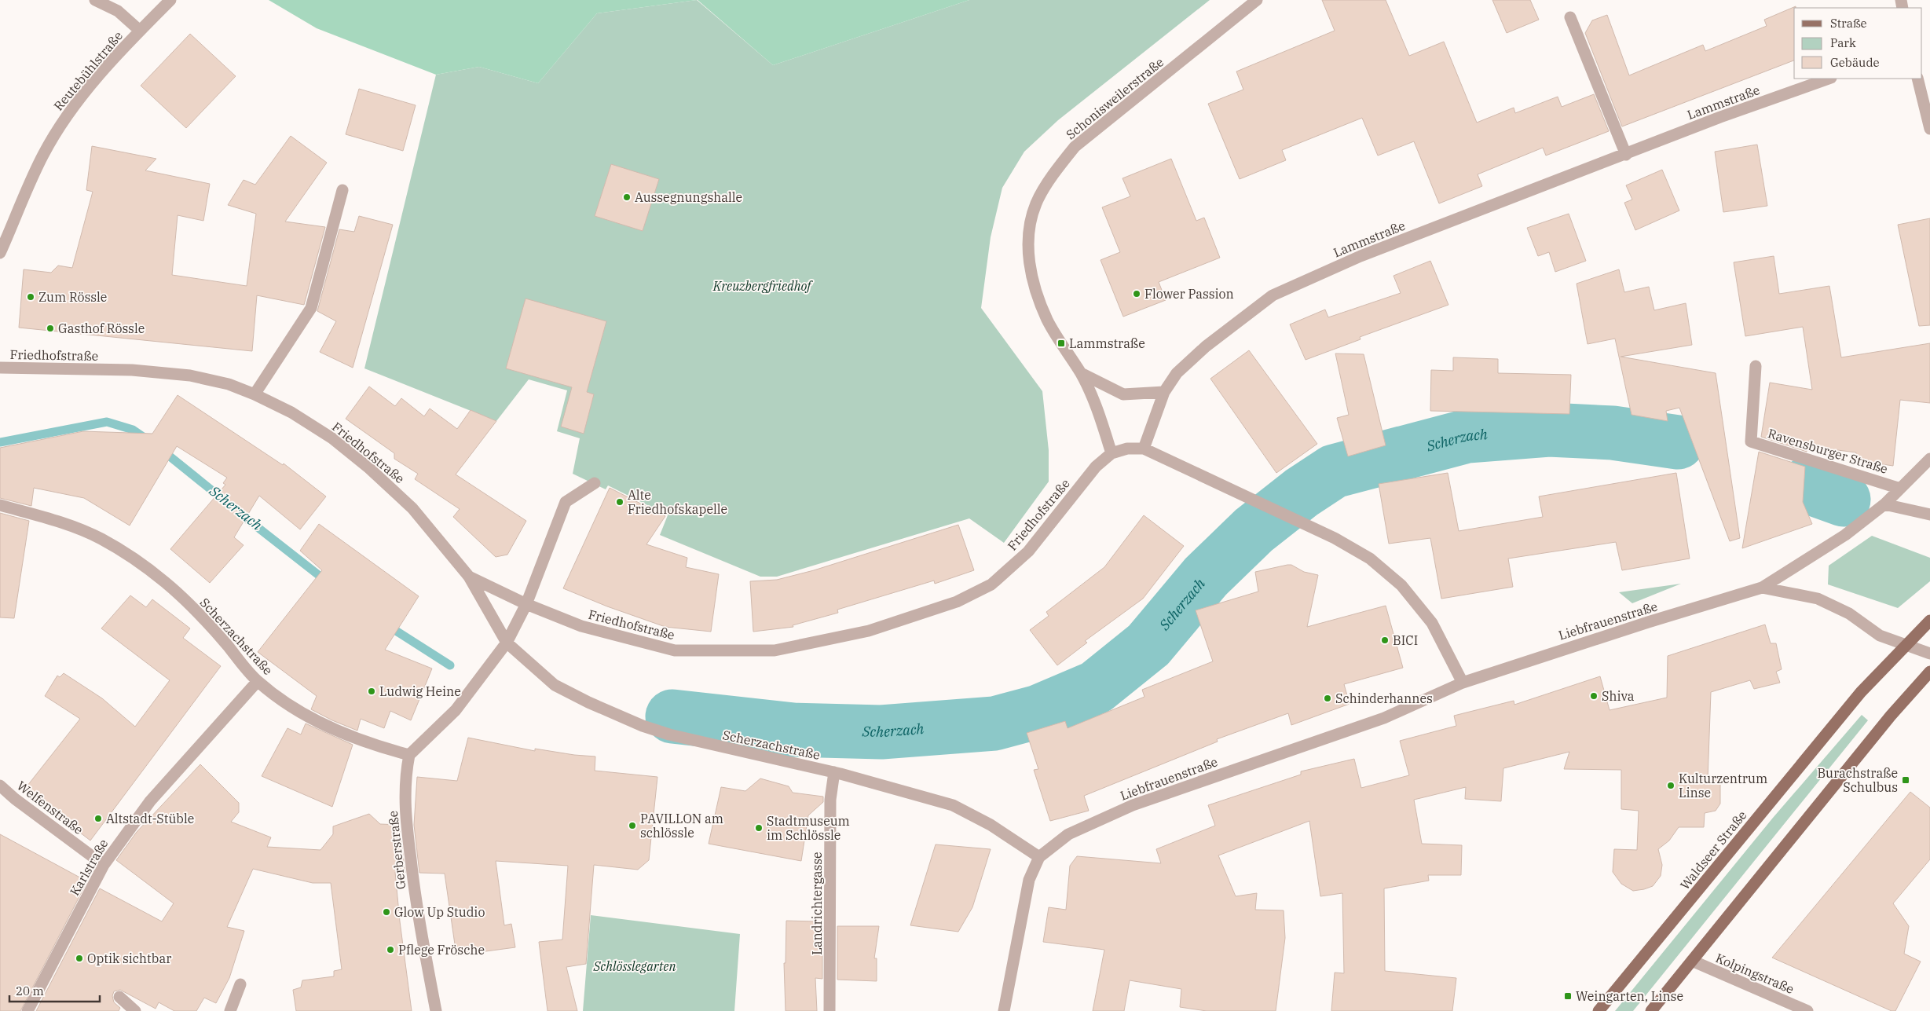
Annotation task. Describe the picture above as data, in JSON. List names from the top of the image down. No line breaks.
{"streets":{"main road":["Waldseer Straße"],"street":["Reutebühlstraße","Schonisweilerstraße","Lammstraße","Friedhofstraße","Ravensburger Straße","Liebfrauenstraße","Scherzachstraße","Welfenstraße","Gerberstraße","Karlstraße","Landrichtergasse","Kolpingstraße"]},"crossings":[["Schonisweilerstraße","Friedhofstraße"],["Lammstraße","Friedhofstraße"],["Friedhofstraße","Liebfrauenstraße"],["Friedhofstraße","Scherzachstraße"],["Ravensburger Straße","Liebfrauenstraße"],["Liebfrauenstraße","Scherzachstraße"],["Liebfrauenstraße","Waldseer Straße"],["Scherzachstraße","Gerberstraße"],["Scherzachstraße","Karlstraße"],["Scherzachstraße","Landrichtergasse"],["Welfenstraße","Karlstraße"]],"water":["Scherzach"],"parks":["Kreuzbergfriedhof","Schlösslegarten"],"places":{"other":["Aussegnungshalle","Flower Passion","Zum Rössle","Gasthof Rössle","Alte Friedhofskapelle","BICI","Ludwig Heine","Shiva","Schinderhannes","Kulturzentrum Linse","Altstadt-Stüble","PAVILLON am schlössle","Stadtmuseum im Schlössle","Glow Up Studio","Pflege Frösche","Optik sichtbar"],"transit":["Lammstraße","Burachstraße Schulbus","Weingarten, Linse"]},"legend":["Straße","Park","Gebäude"],"scale_bar":"20 m"}
